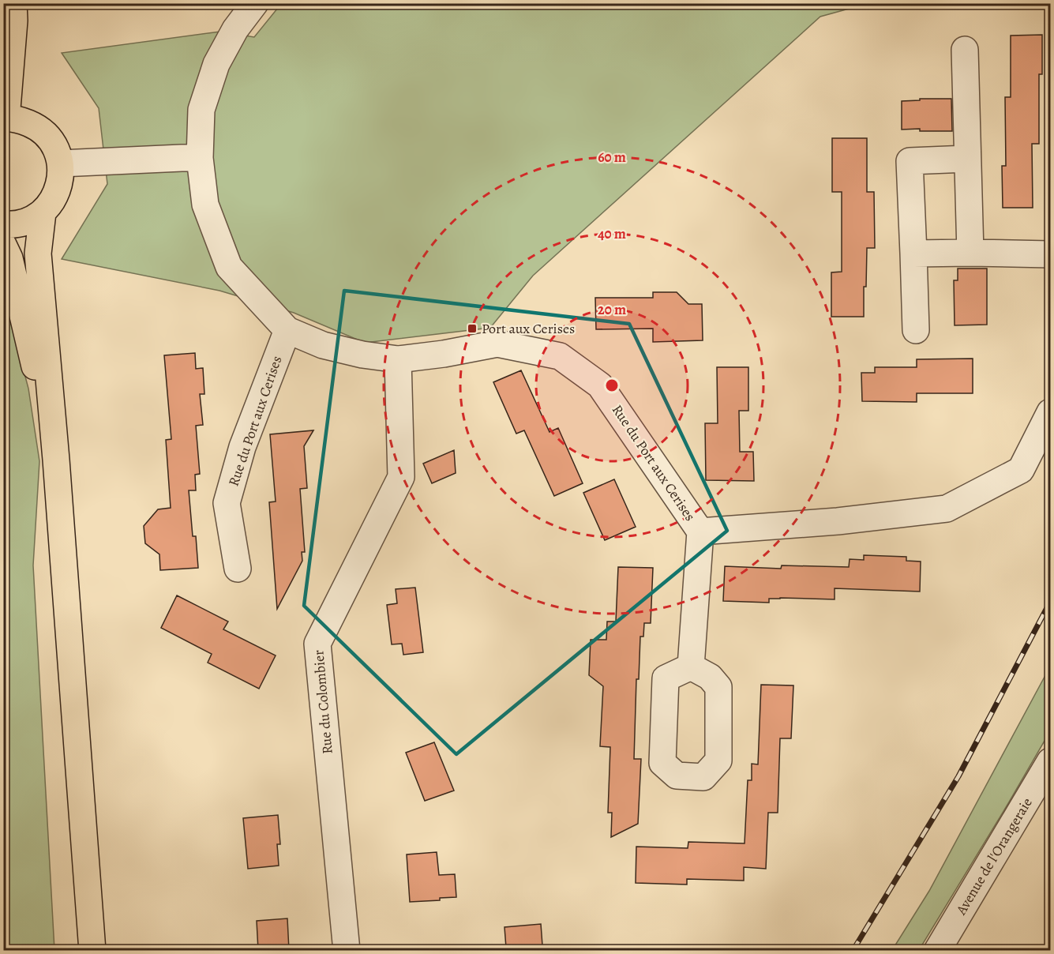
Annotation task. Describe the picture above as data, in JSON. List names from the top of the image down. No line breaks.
{"streets":{"street":["Rue du Port aux Cerises","Rue du Colombier","Avenue de l'Orangeraie"]},"crossings":[["Rue du Port aux Cerises","Rue du Colombier"]],"places":{"transit":["Port aux Cerises"]},"rings":["60 m","40 m","20 m"]}
